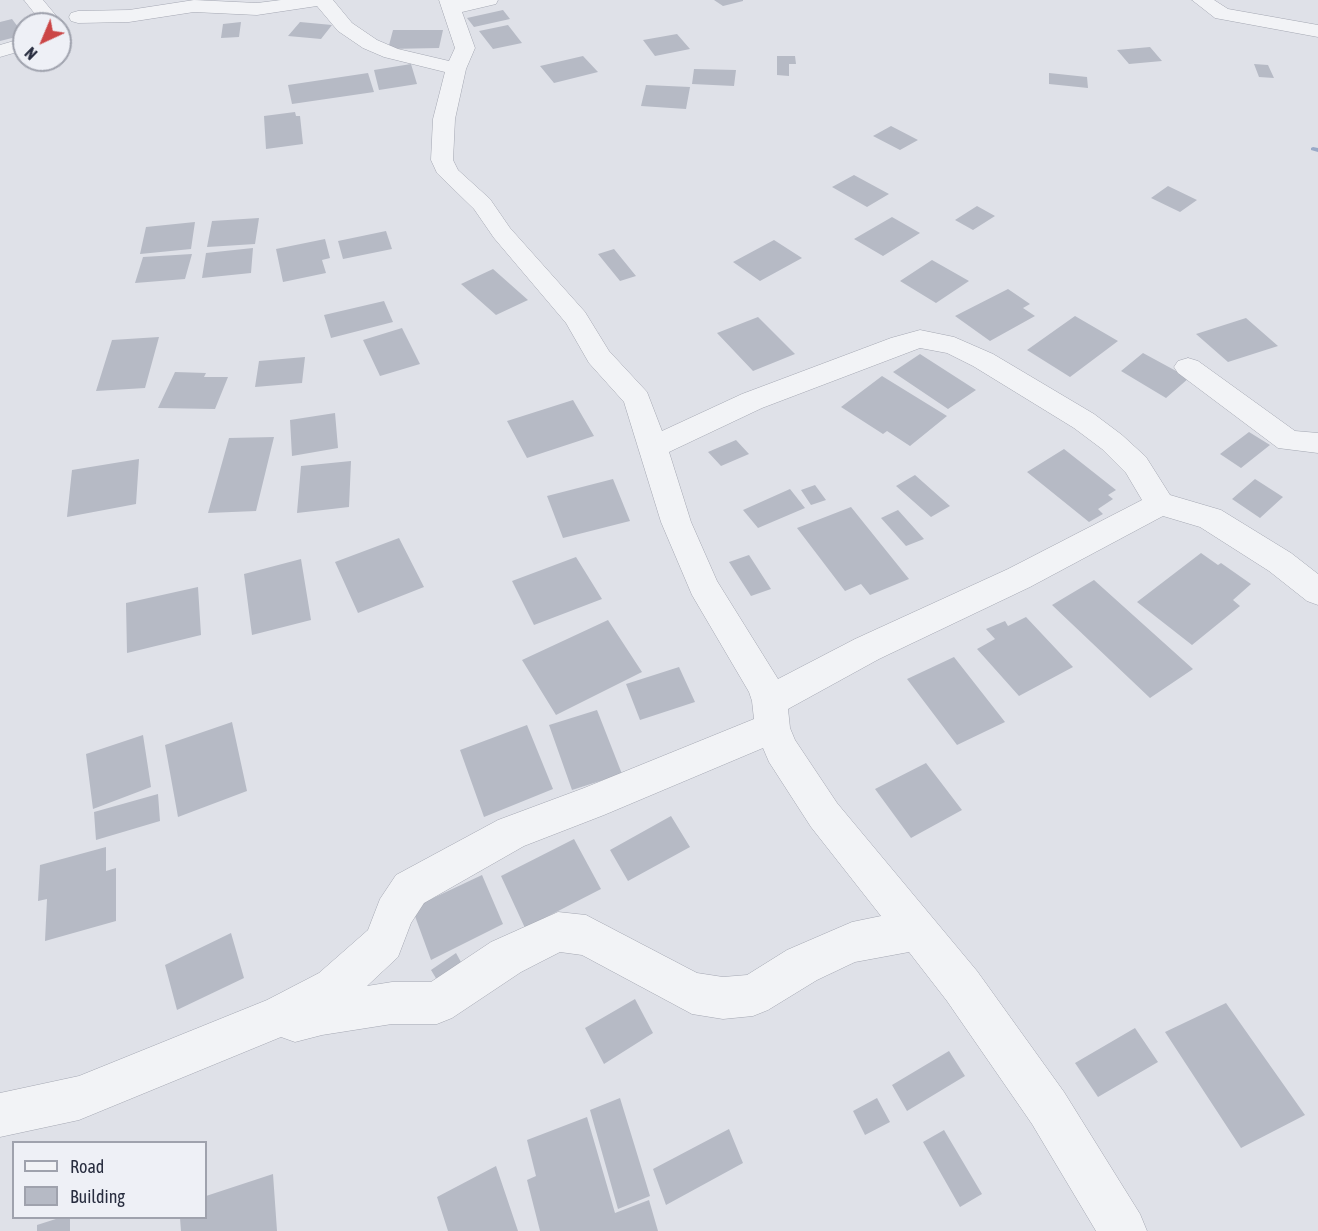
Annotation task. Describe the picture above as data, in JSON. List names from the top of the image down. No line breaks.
{"legend":["Road","Building"],"north":"bottom left"}
